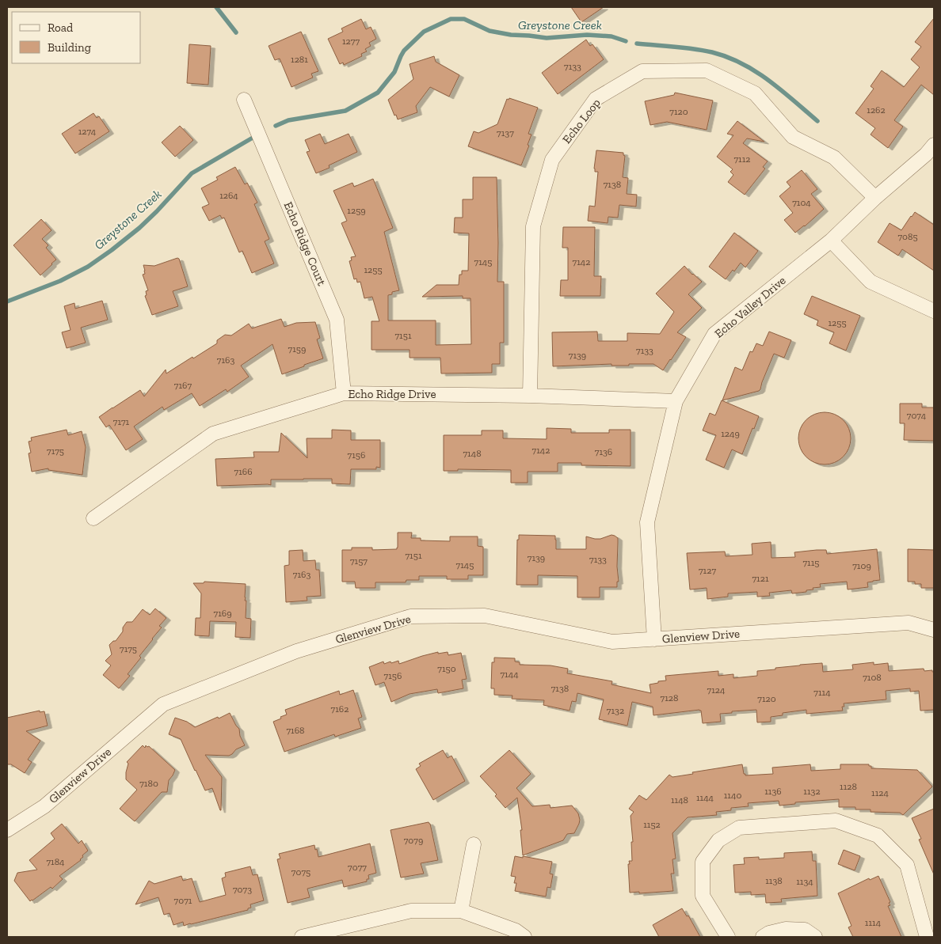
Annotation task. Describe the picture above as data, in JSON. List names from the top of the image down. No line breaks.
{"streets":{"street":["Echo Loop","Echo Ridge Court","Echo Valley Drive","Echo Ridge Drive","Glenview Drive"]},"crossings":[["Echo Loop","Echo Valley Drive"],["Echo Loop","Echo Ridge Drive"],["Echo Ridge Court","Echo Ridge Drive"],["Echo Valley Drive","Echo Ridge Drive"],["Echo Valley Drive","Glenview Drive"]],"water":["Greystone Creek"],"house_numbers":["1277","1281","7133","1262","7120","1274","7137","7112","7138","1264","7104","1259","7085","7145","7142","1255","1255","7151","7159","7133","7139","7163","7167","7074","7171","1249","7142","7175","7136","7148","7156","7166","7151","7139","7133","7157","7115","7145","7109","7127","7163","7121","7169","7175","7150","7144","7156","7108","7138","7124","7114","7128","7120","7162","7132","7168","7180","1128","1136","1132","1124","1140","1144","1148","1152","7079","7184","7077","7075","1138","1134","7073","7071","1114"],"legend":["Road","Building"]}
